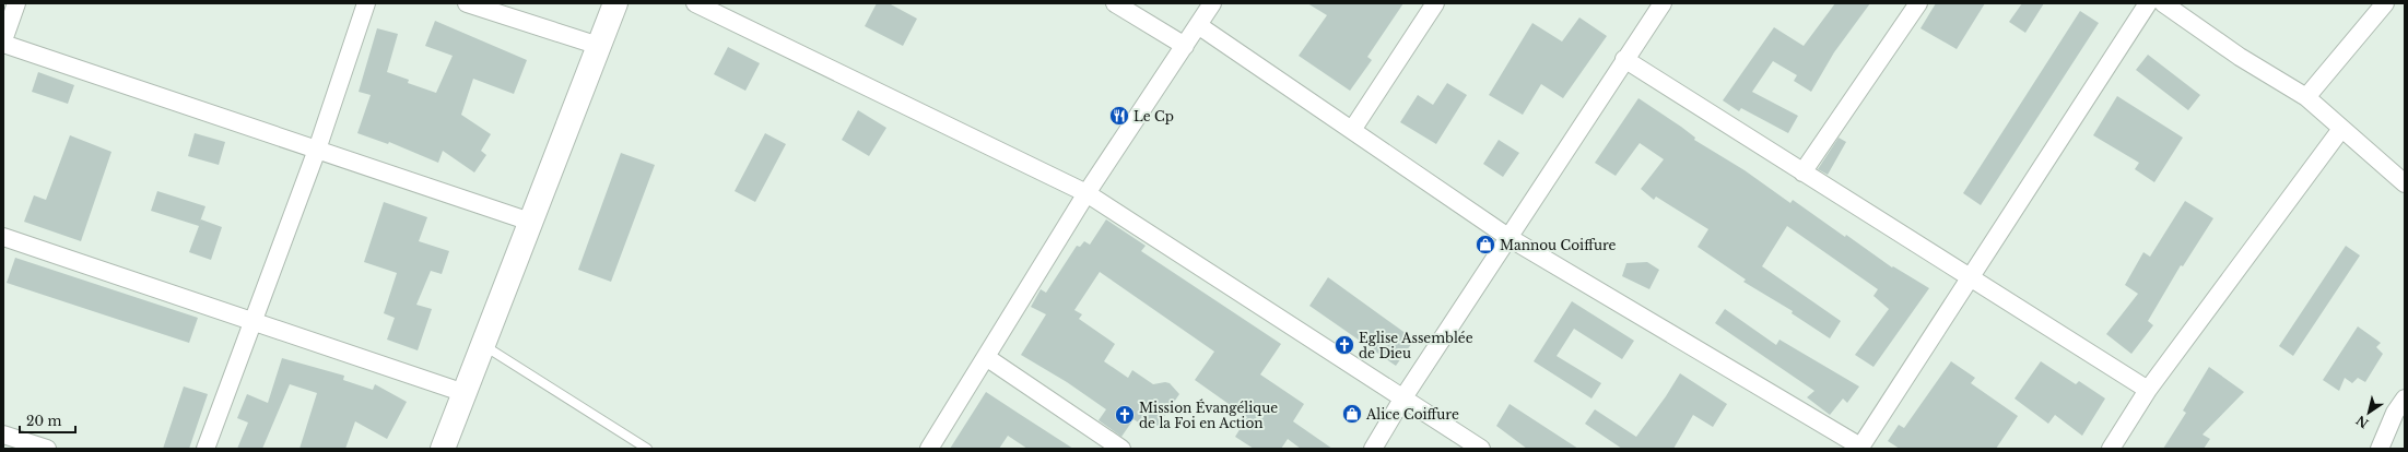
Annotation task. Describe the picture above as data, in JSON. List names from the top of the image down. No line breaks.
{"places":{"restaurant":["Le Cp"],"shop":["Mannou Coiffure","Alice Coiffure"],"church":["Eglise Assemblée de Dieu","Mission Évangélique de la Foi en Action"]},"scale_bar":"20 m","north":"bottom left"}
